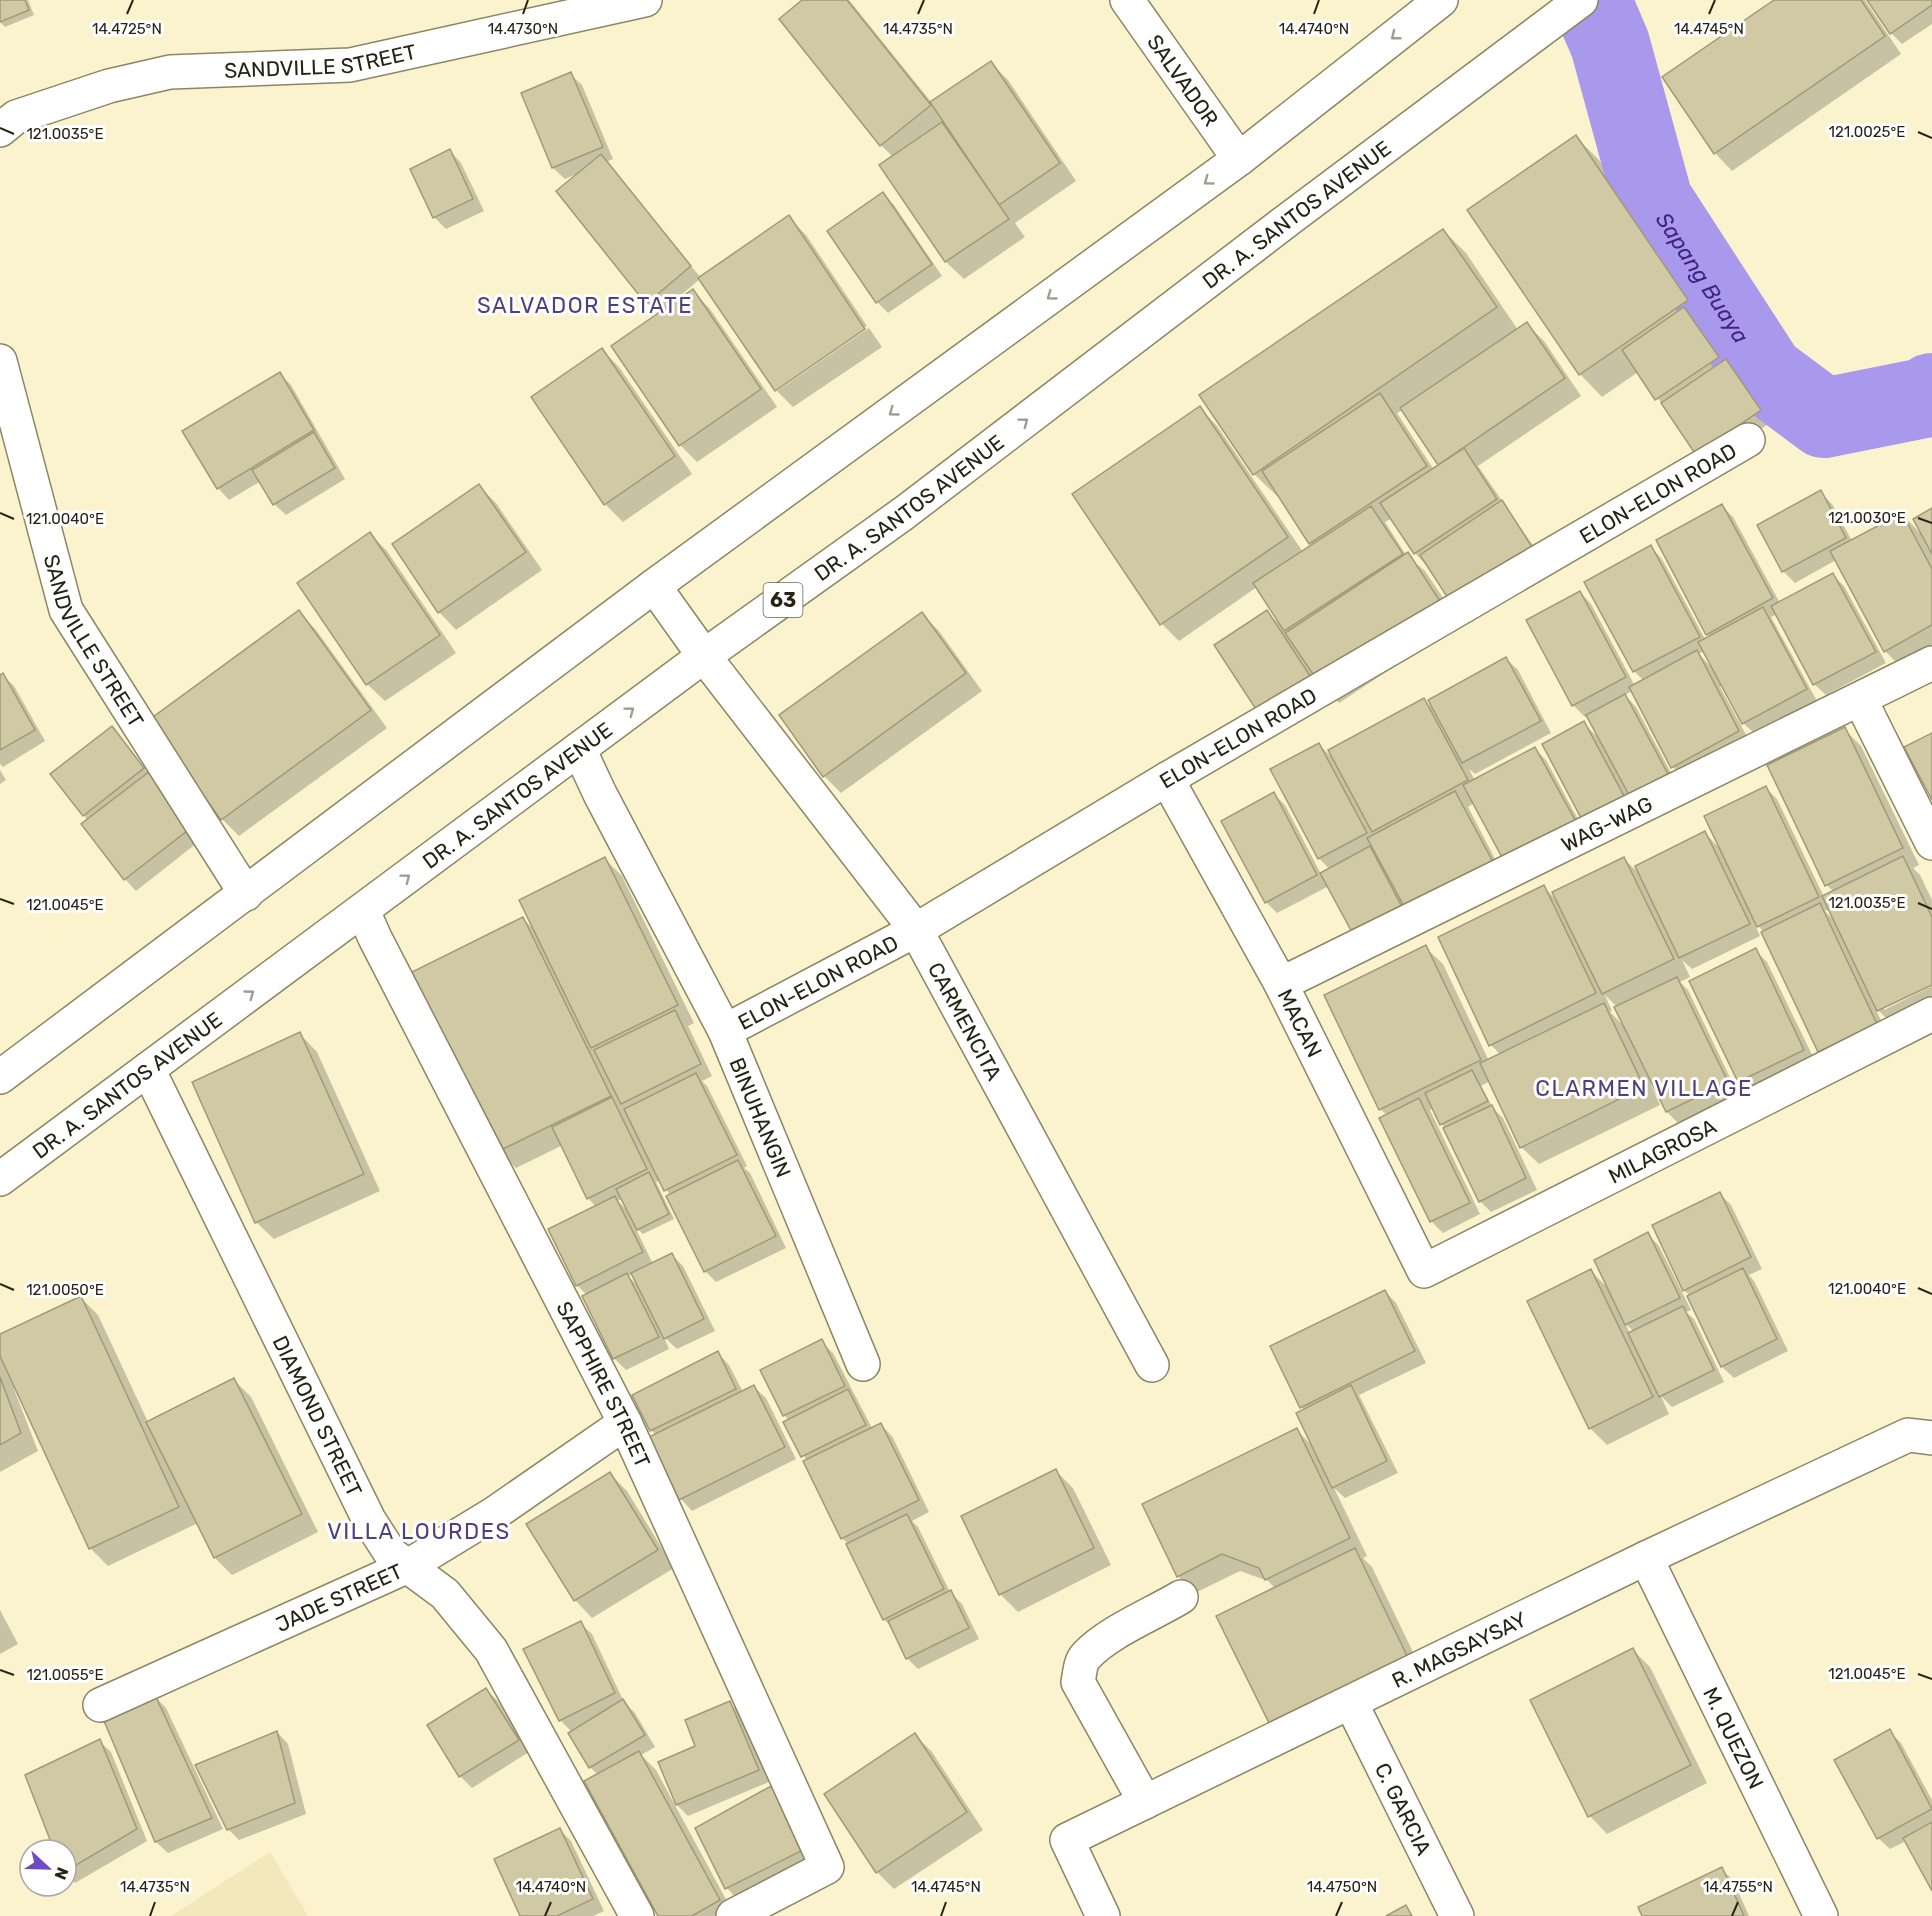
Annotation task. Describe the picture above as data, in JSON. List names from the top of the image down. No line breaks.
{"streets":{"street":["SANDVILLE STREET","SALVADOR","DR. A. SANTOS AVENUE","ELON-ELON ROAD","63","WAG-WAG","CARMENCITA","MACAN","BINUHANGIN","MILAGROSA","SAPPHIRE STREET","DIAMOND STREET","JADE STREET","R. MAGSAYSAY","M. QUEZON","C. GARCIA"]},"crossings":[["DR. A. SANTOS AVENUE","CARMENCITA"],["DR. A. SANTOS AVENUE","BINUHANGIN"],["DR. A. SANTOS AVENUE","SAPPHIRE STREET"],["DR. A. SANTOS AVENUE","DIAMOND STREET"],["ELON-ELON ROAD","CARMENCITA"],["ELON-ELON ROAD","MACAN"],["ELON-ELON ROAD","BINUHANGIN"],["WAG-WAG","MACAN"],["MACAN","MILAGROSA"],["SAPPHIRE STREET","JADE STREET"],["DIAMOND STREET","JADE STREET"],["R. MAGSAYSAY","M. QUEZON"],["R. MAGSAYSAY","C. GARCIA"]],"districts":["SALVADOR ESTATE","CLARMEN VILLAGE","VILLA LOURDES"],"water":["Sapang Buaya"],"north":"right","coordinates":["14.4725°N","14.4730°N","14.4735°N","14.4740°N","14.4745°N","121.0025°E","121.0035°E","121.0030°E","121.0040°E","121.0045°E","121.0050°E","121.0055°E","14.4750°N","14.4755°N"]}
